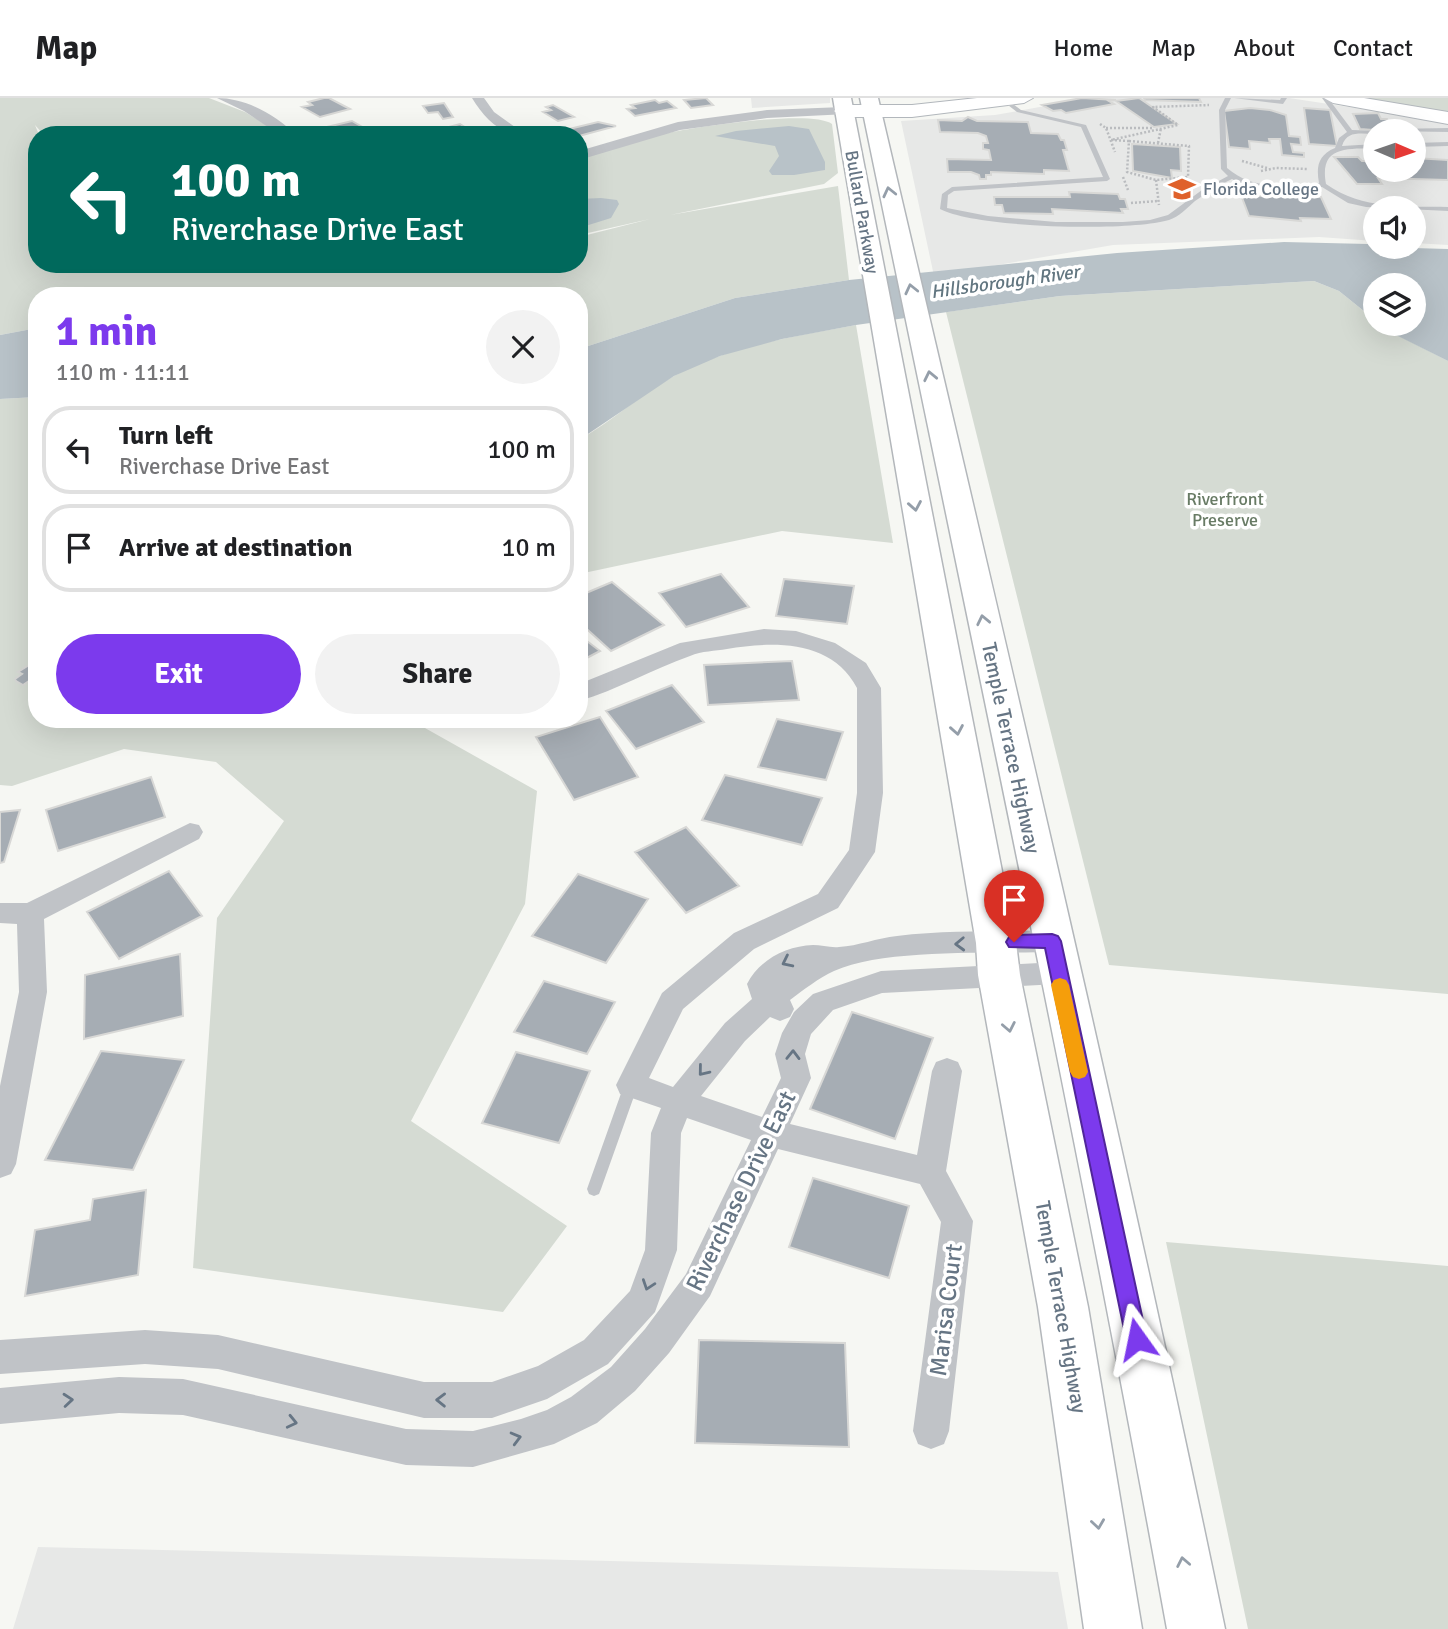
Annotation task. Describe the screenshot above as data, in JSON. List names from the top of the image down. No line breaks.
{"streets":{"main road":["Bullard Parkway","Temple Terrace Highway"],"street":["Riverchase Drive East","Marisa Court"]},"crossings":[["Bullard Parkway","Temple Terrace Highway"],["Temple Terrace Highway","Riverchase Drive East"]],"water":["Hillsborough River"],"parks":["Riverfront Preserve"],"places":{"school or university":["Florida College"]},"north":"right","page":{"header":"Map","nav":["Home","Map","About","Contact"],"turn":["100 m","Riverchase Drive East"],"heading":["1 min","110 m · 11:11"],"list":[{"name":"Turn left","note":"Riverchase Drive East","value":"100 m"},{"name":"Arrive at destination","value":"10 m"}],"buttons":["Exit","Share"]}}
